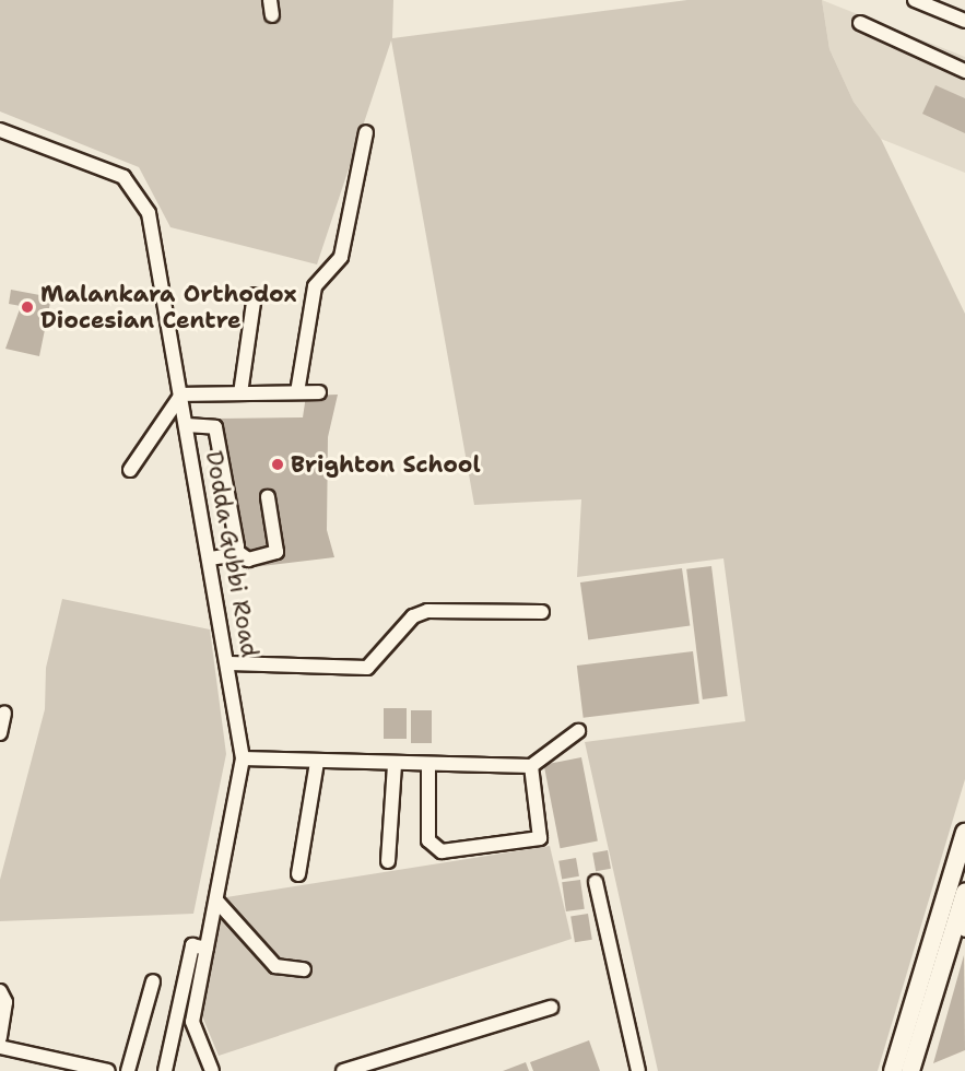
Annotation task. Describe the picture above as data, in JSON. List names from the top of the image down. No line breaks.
{"streets":{"street":["Dodda Gubbi Road"]},"places":["Malankara Orthodox Diocesian Centre","Brighton School"]}
